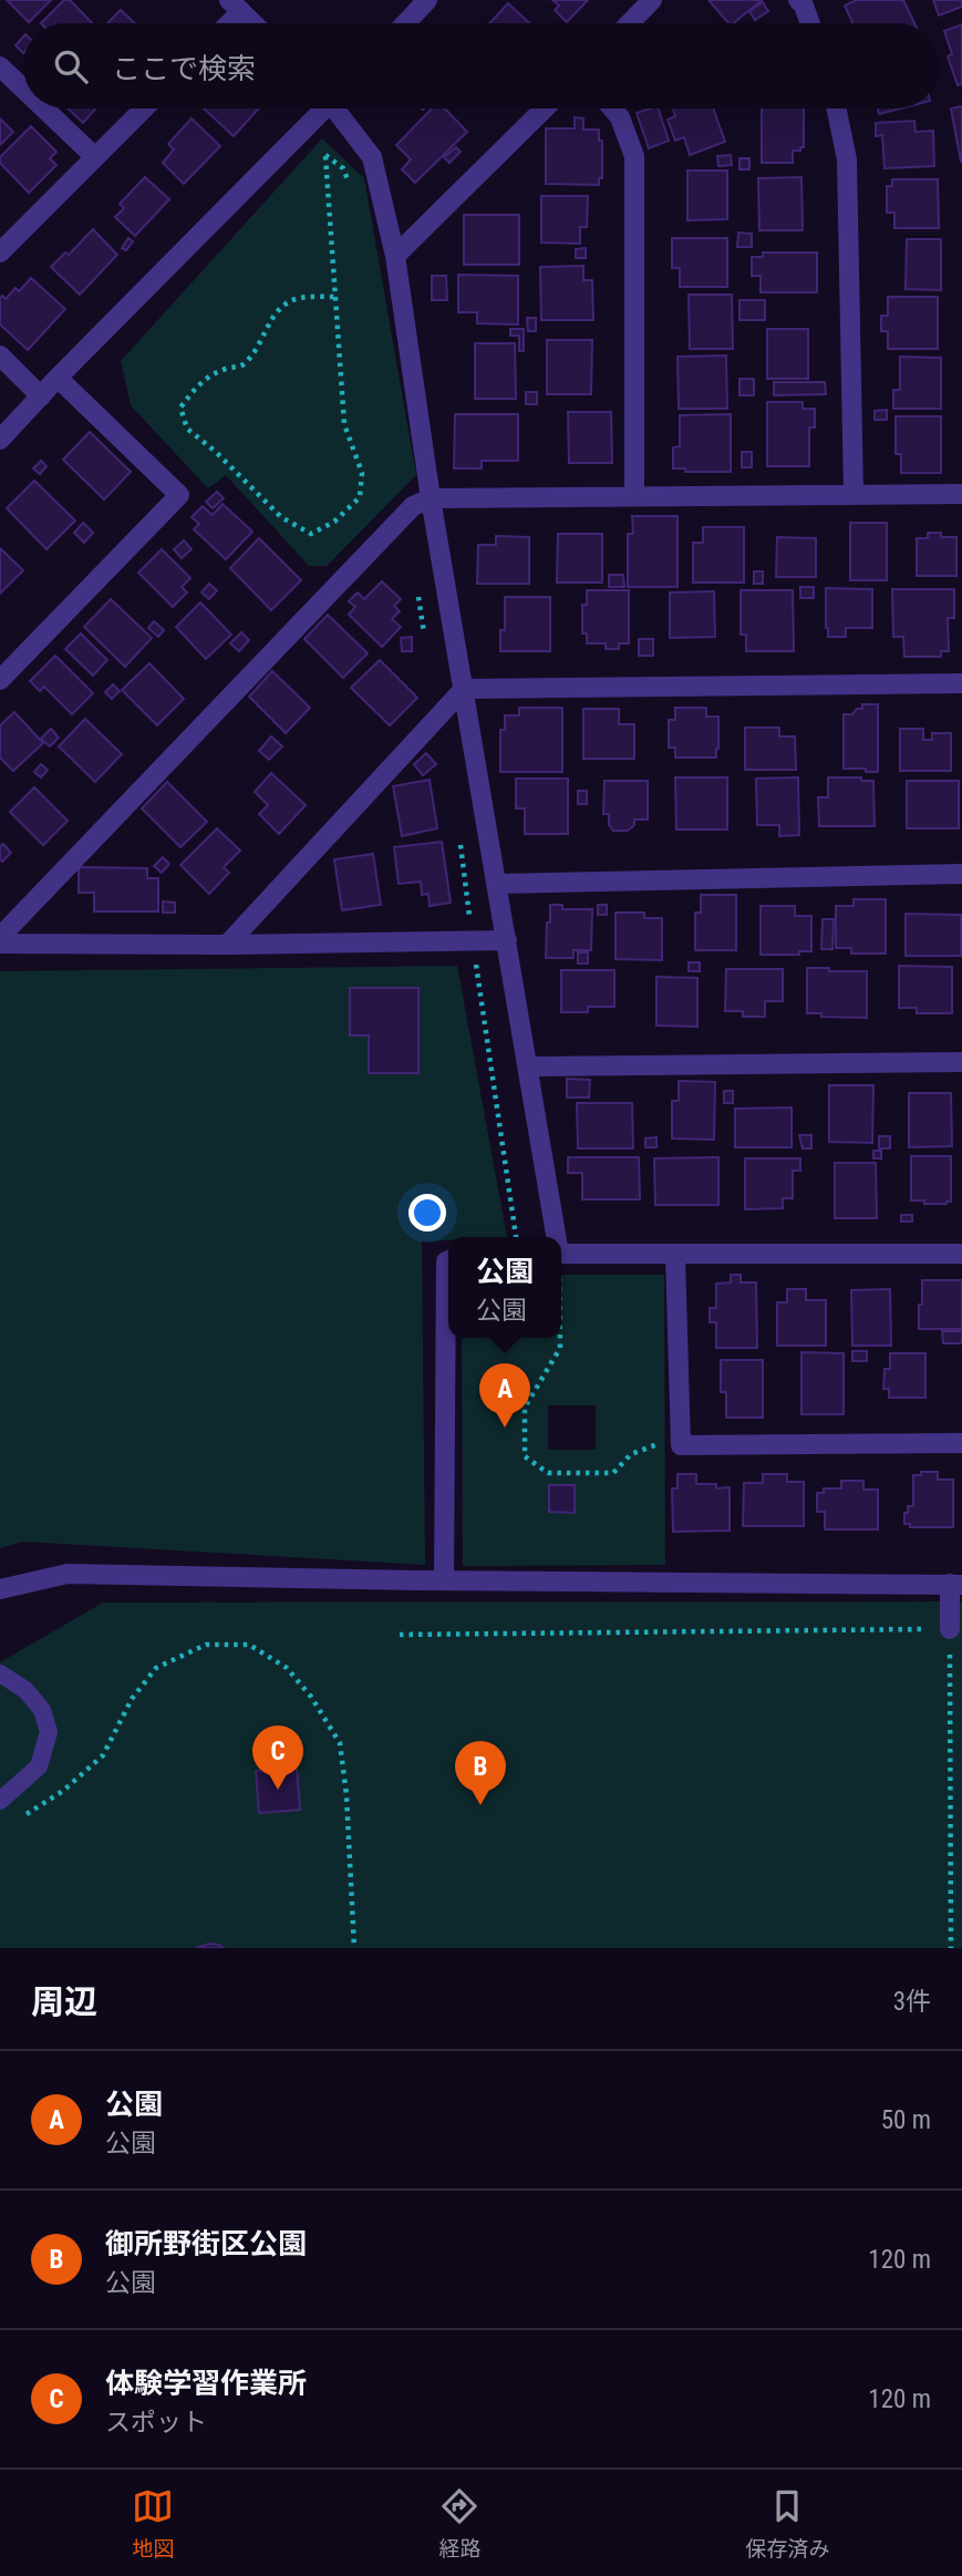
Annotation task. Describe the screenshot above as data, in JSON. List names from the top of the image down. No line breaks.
{"page":{"search":"ここで検索","popup":["公園","公園"],"pins":["A","C","B"],"heading":["周辺","3件"],"list":[{"mark":"A","name":"公園","note":"公園","value":"50 m"},{"mark":"B","name":"御所野街区公園","note":"公園","value":"120 m"},{"mark":"C","name":"体験学習作業所","note":"スポット","value":"120 m"}],"nav":["地図","経路","保存済み"]}}
